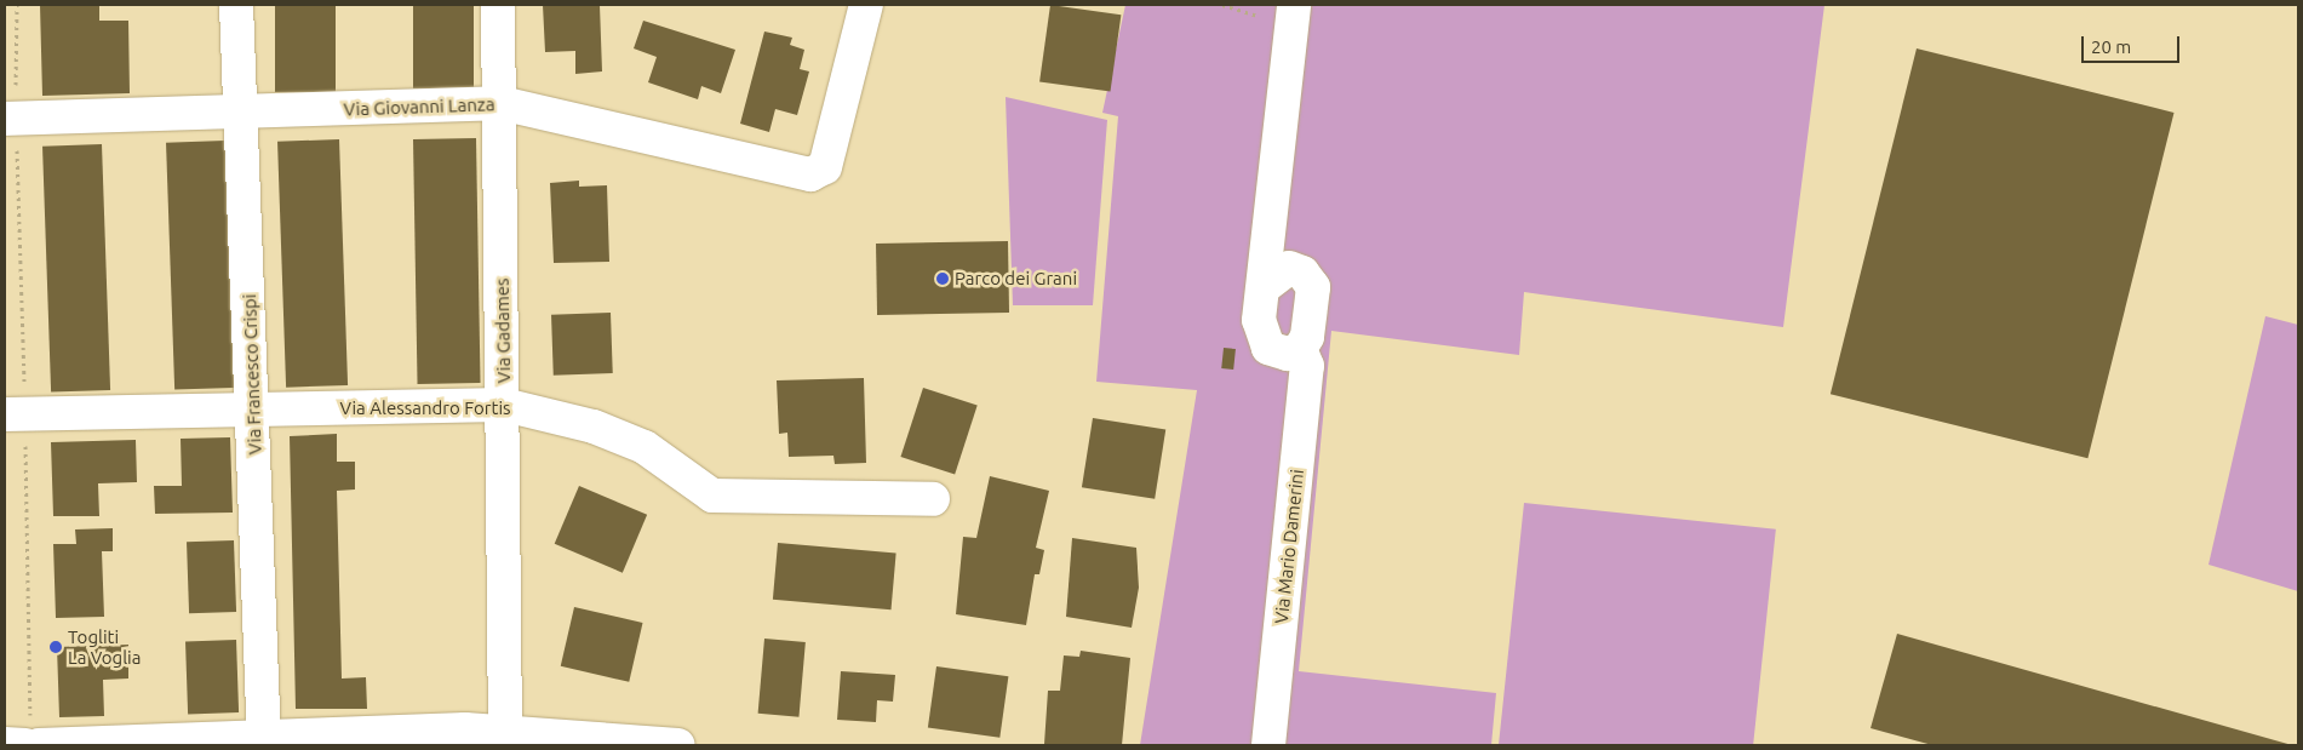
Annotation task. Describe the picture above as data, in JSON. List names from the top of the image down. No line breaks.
{"streets":{"street":["Via Giovanni Lanza","Via Gadames","Via Francesco Crispi","Via Alessandro Fortis","Via Mario Damerini"]},"crossings":[["Via Giovanni Lanza","Via Gadames"],["Via Giovanni Lanza","Via Francesco Crispi"],["Via Gadames","Via Alessandro Fortis"],["Via Francesco Crispi","Via Alessandro Fortis"]],"places":["Parco dei Grani","Togliti La Voglia"],"scale_bar":"20 m"}
